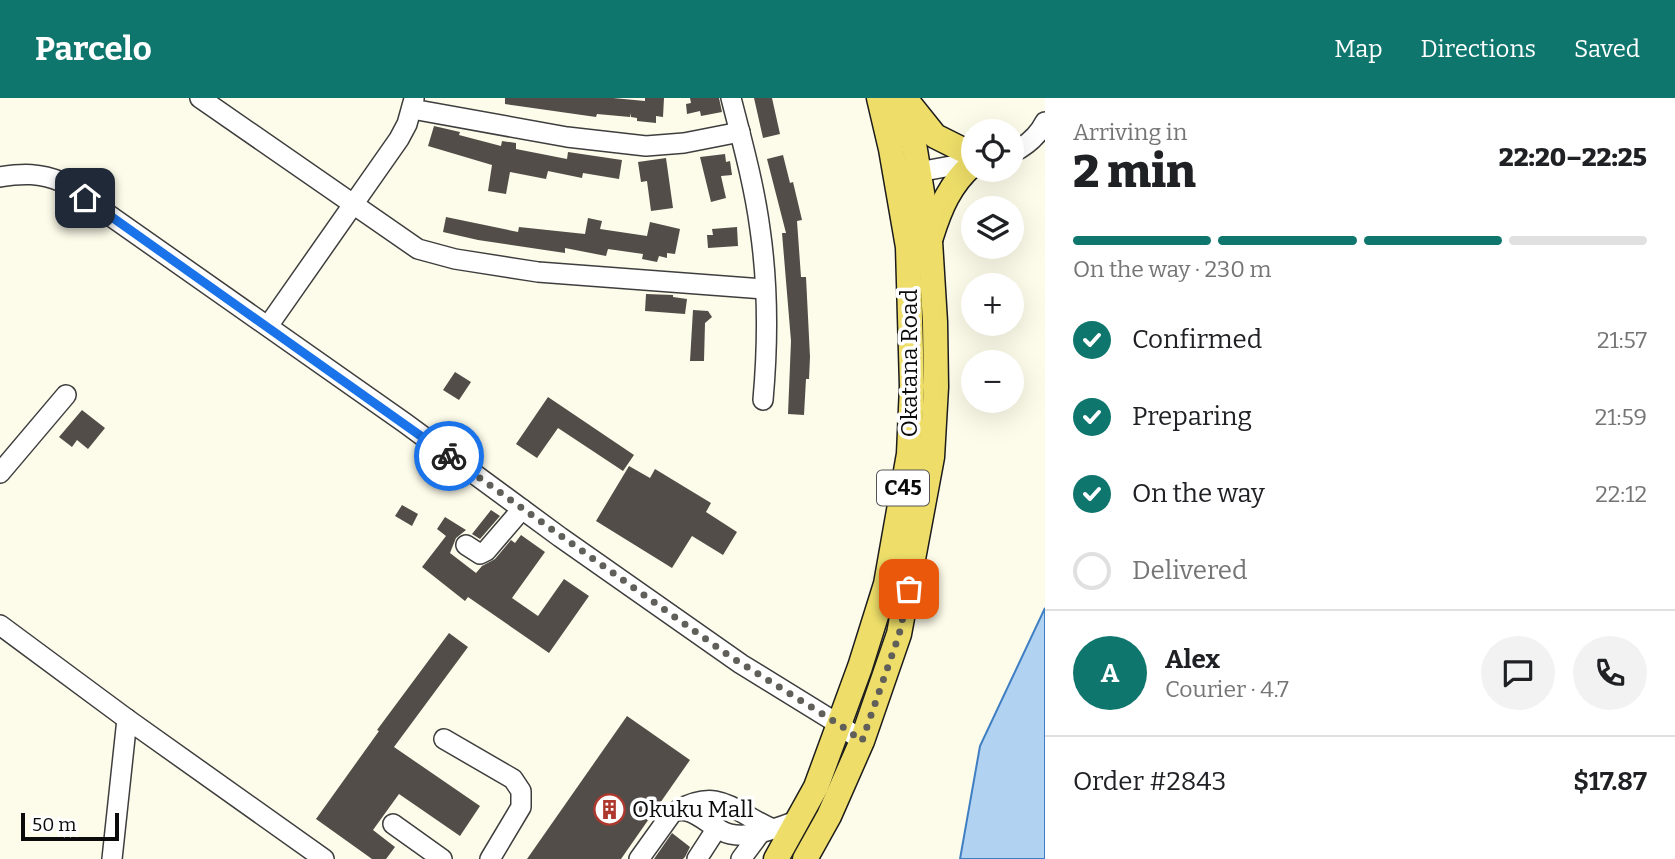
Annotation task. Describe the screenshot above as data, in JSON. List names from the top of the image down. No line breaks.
{"streets":{"main road":["Okatana Road","C45"]},"places":{"building":["Okuku Mall"]},"scale_bar":"50 m","page":{"header":"Parcelo","nav":["Map","Directions","Saved"],"heading":["2 min","Arriving in","22:20–22:25"],"panel":["Alex","Courier · 4.7","Order #2843","$17.87"],"map_buttons":["+","−"],"bar":"On the way · 230 m","list":[["Confirmed","21:57"],["Preparing","21:59"],["On the way","22:12"],"Delivered"],"round":"A","scale":"50 m"}}
